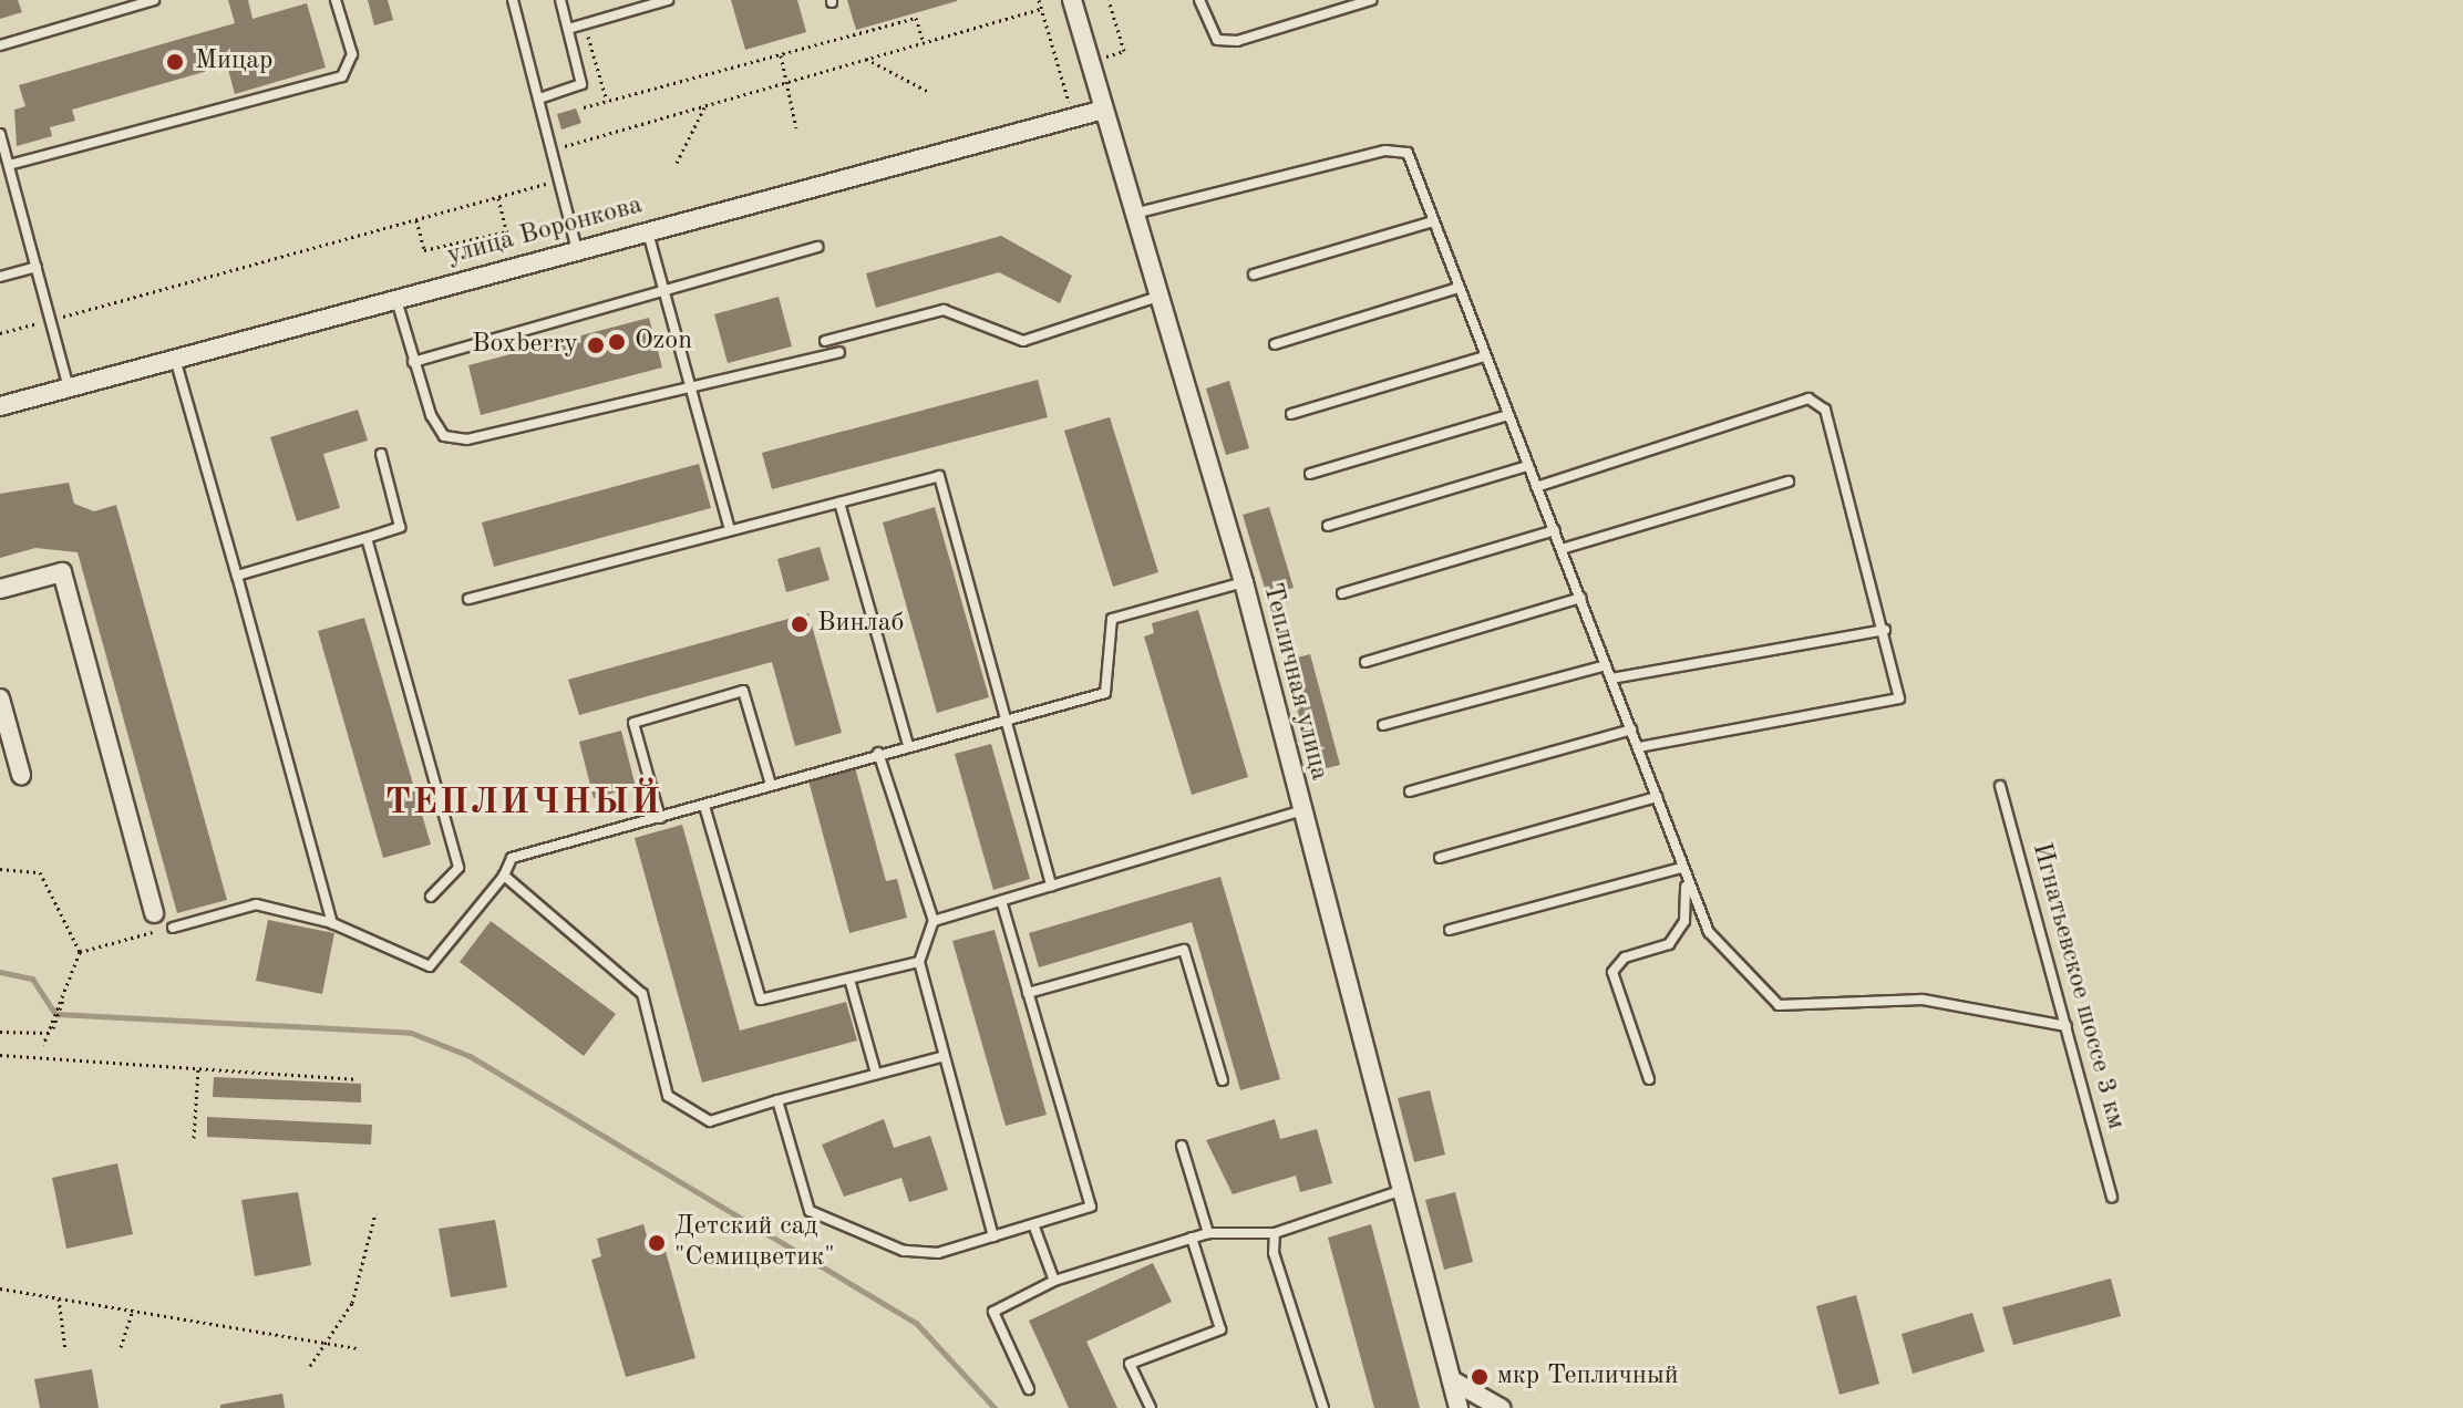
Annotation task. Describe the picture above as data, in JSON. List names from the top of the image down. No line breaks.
{"streets":{"street":["улица Воронкова","Тепличная улица"],"lane":["Игнатьевское шоссе 3 км"]},"crossings":[["улица Воронкова","Тепличная улица"]],"districts":["ТЕПЛИЧНЫЙ"],"places":["Мицар","Ozon","Boxberry","Винлаб","Детский сад \"Семицветик\"","мкр Тепличный"]}
